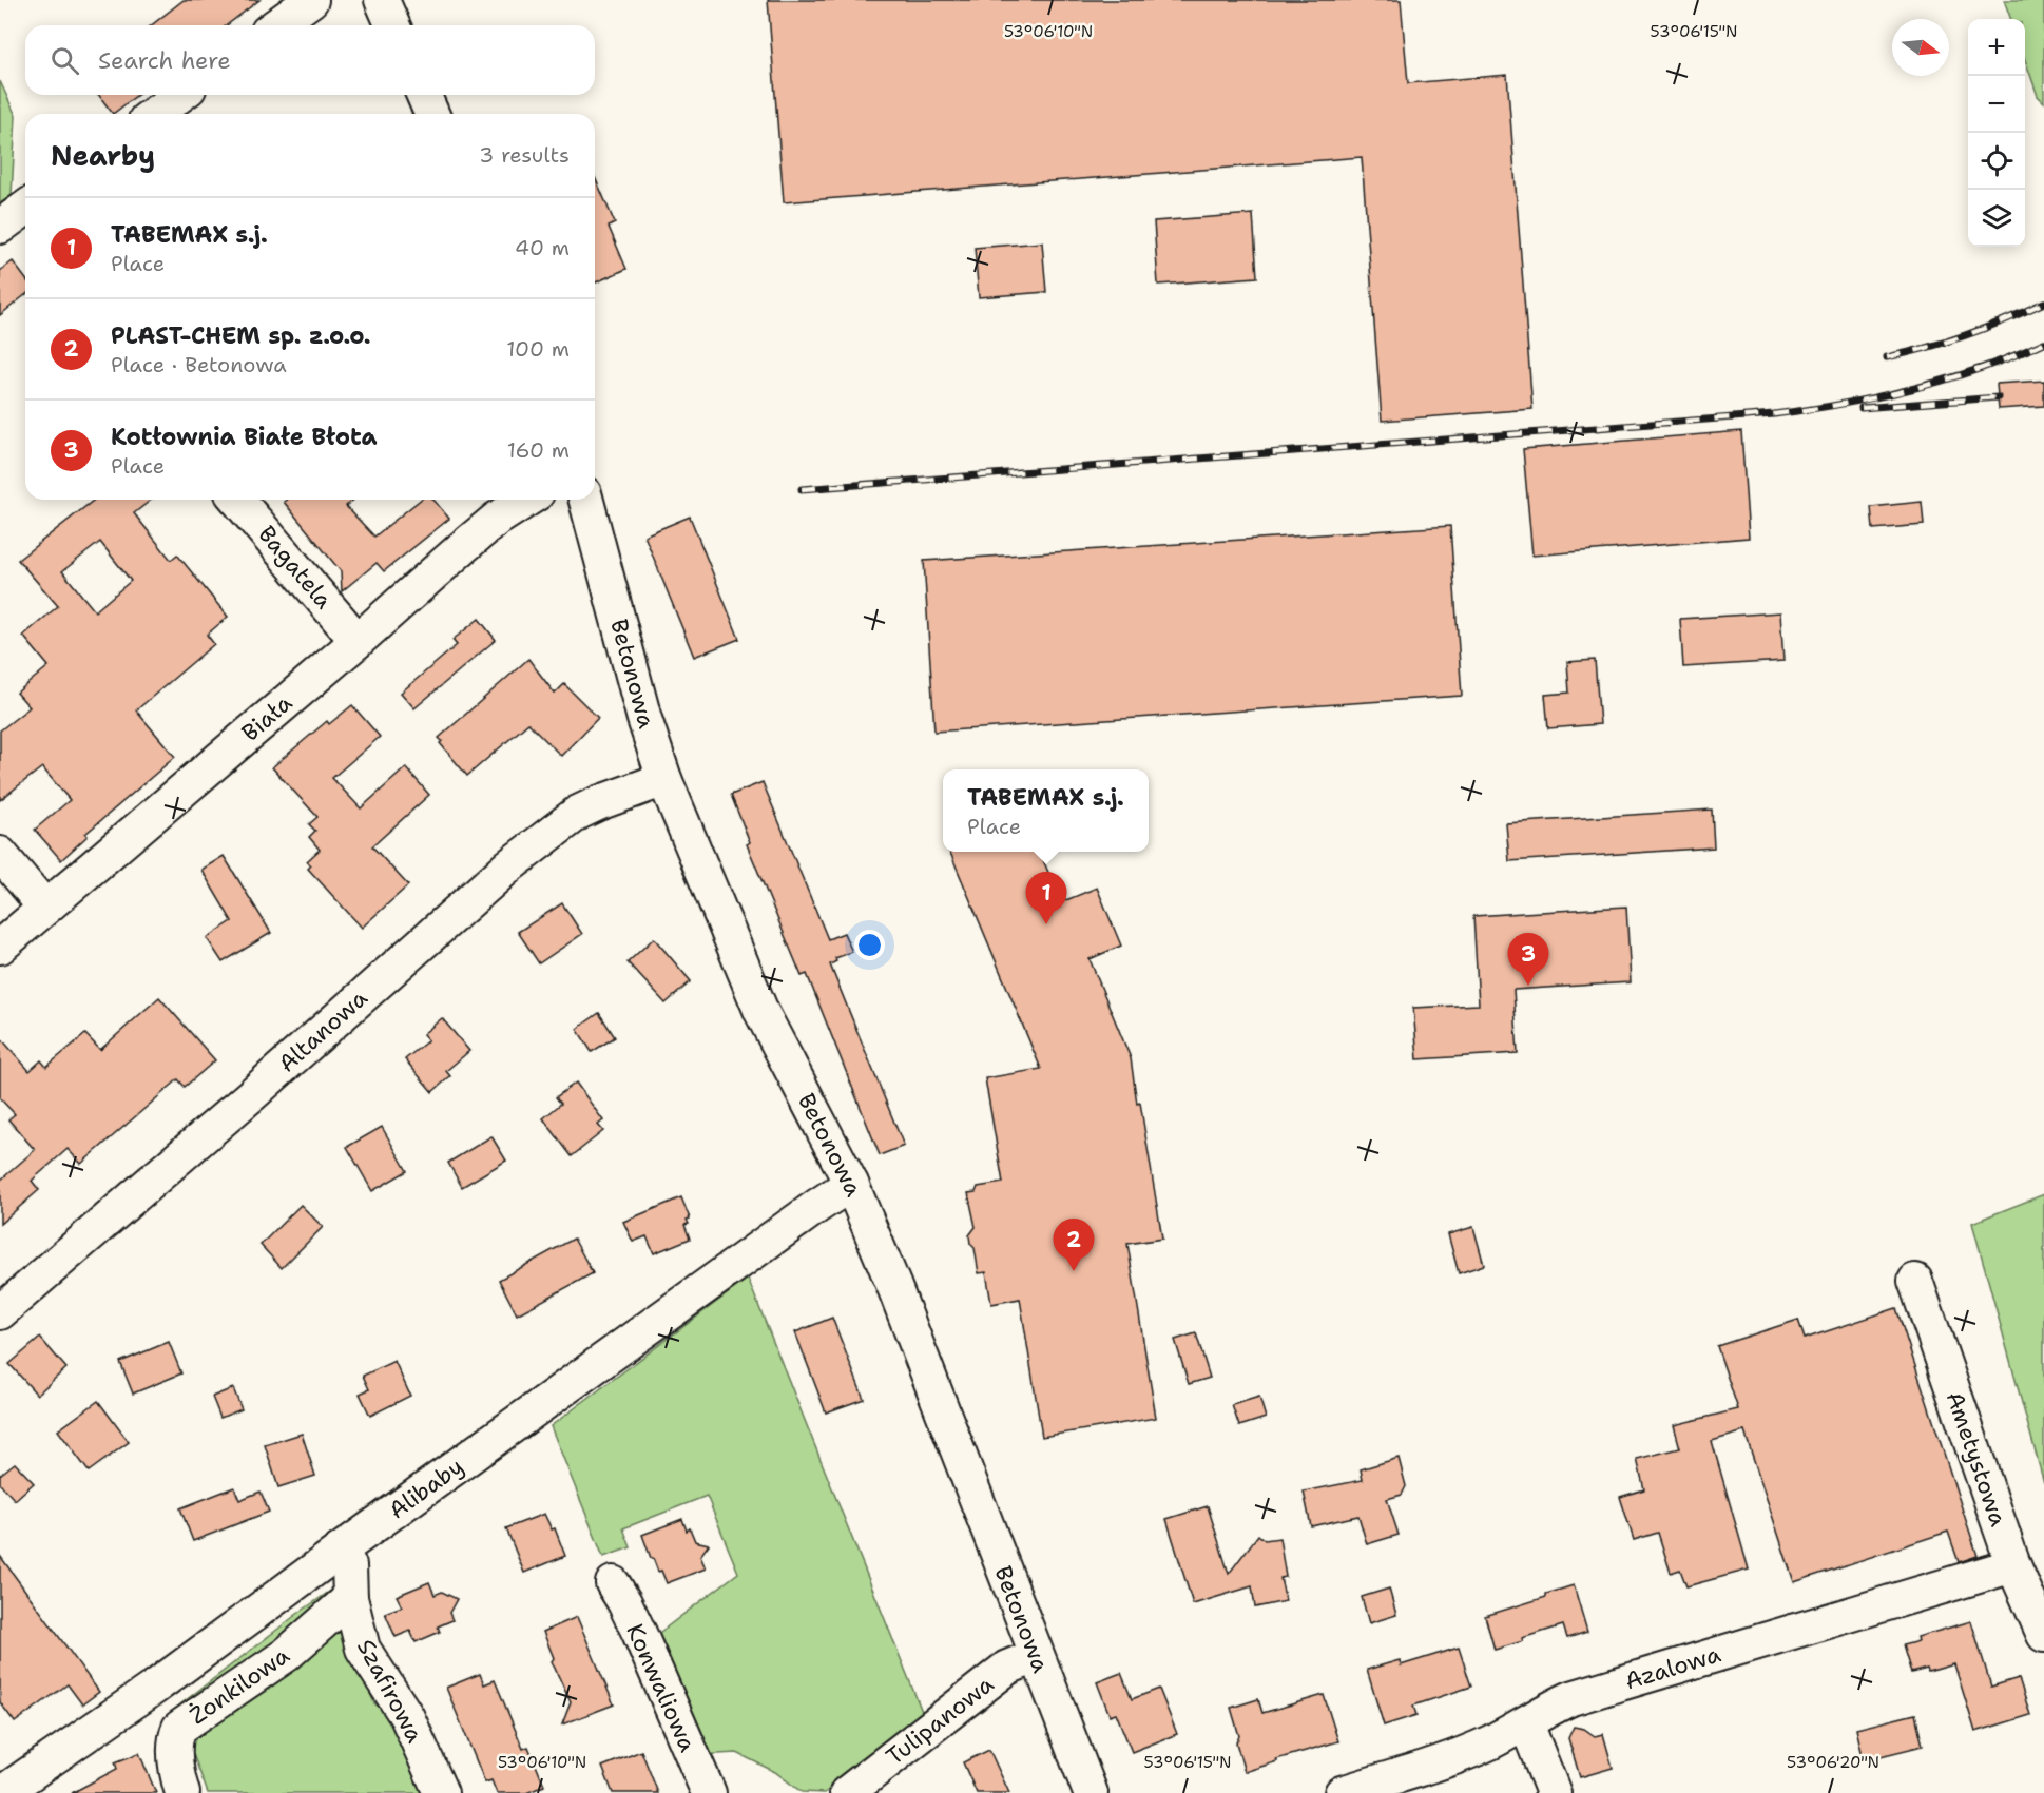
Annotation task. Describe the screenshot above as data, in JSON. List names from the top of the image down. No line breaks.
{"streets":{"street":["Bagatela","Betonowa","Biała","Altanowa","Ametystowa","Alibaby","Azalowa","Żonkilowa","Konwaliowa","Szafirowa","Tulipanowa"]},"crossings":[["Bagatela","Biała"],["Betonowa","Altanowa"],["Betonowa","Alibaby"],["Betonowa","Tulipanowa"],["Ametystowa","Azalowa"],["Alibaby","Szafirowa"],["Żonkilowa","Szafirowa"]],"north":"right","page":{"map_buttons":["+","−"],"search":"Search here","heading":["Nearby","3 results"],"list":[{"mark":"1","name":"TABEMAX s.j.","note":"Place","value":"40 m"},{"mark":"2","name":"PLAST-CHEM sp. z.o.o.","note":"Place · Betonowa","value":"100 m"},{"mark":"3","name":"Kotłownia Białe Błota","note":"Place","value":"160 m"}],"popup":["TABEMAX s.j.","Place"],"pins":["1","3","2"]},"coordinates":["53°06'10\"N","53°06'15\"N","53°06'20\"N"]}
